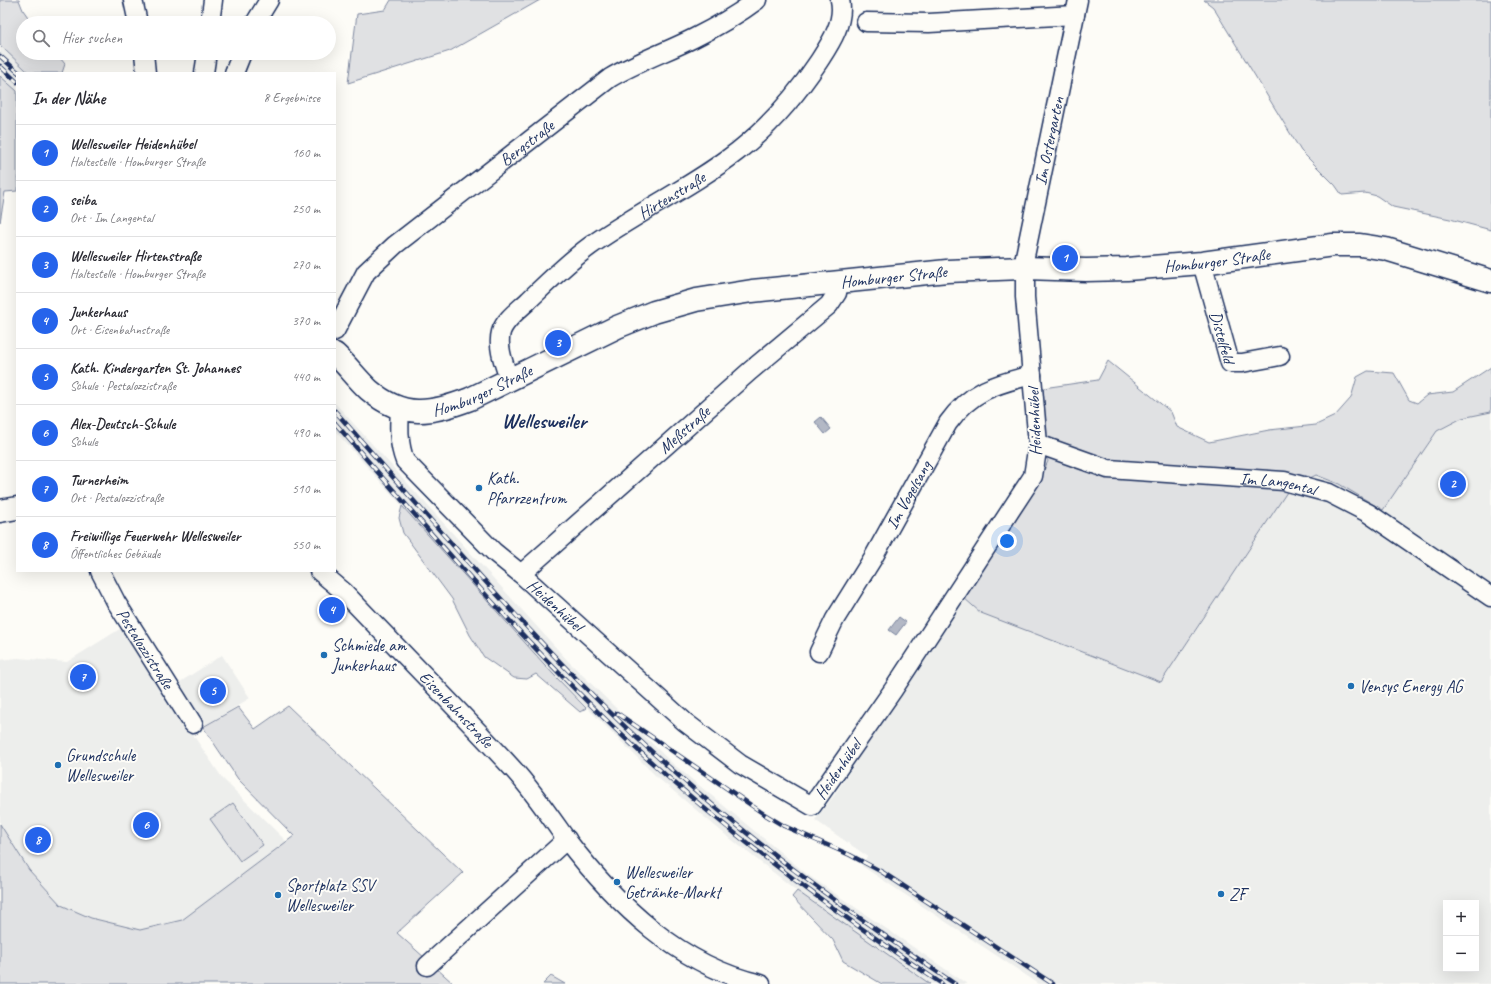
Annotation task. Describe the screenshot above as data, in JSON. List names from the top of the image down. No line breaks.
{"streets":{"main road":["Homburger Straße"],"street":["Im Ostergarten","Bergstraße","Hirtenstraße","Distelfeld","Heidenhübel","Meßstraße","Im Langental","Im Vogelsang","Pestalozzistraße","Eisenbahnstraße"]},"crossings":[["Im Ostergarten","Homburger Straße"],["Im Ostergarten","Heidenhübel"],["Hirtenstraße","Homburger Straße"],["Homburger Straße","Distelfeld"],["Homburger Straße","Heidenhübel"],["Homburger Straße","Meßstraße"],["Heidenhübel","Meßstraße"],["Heidenhübel","Im Langental"],["Heidenhübel","Im Vogelsang"]],"districts":["Wellesweiler"],"places":["Kath. Pfarrzentrum","Schmiede am Junkerhaus","Vensys Energy AG","Grundschule Wellesweiler","Wellesweiler Getränke-Markt","ZF","Sportplatz SSV Wellesweiler"],"page":{"search":"Hier suchen","heading":["In der Nähe","8 Ergebnisse"],"list":[{"mark":"1","name":"Wellesweiler Heidenhübel","note":"Haltestelle · Homburger Straße","value":"160 m"},{"mark":"2","name":"seiba","note":"Ort · Im Langental","value":"250 m"},{"mark":"3","name":"Wellesweiler Hirtenstraße","note":"Haltestelle · Homburger Straße","value":"270 m"},{"mark":"4","name":"Junkerhaus","note":"Ort · Eisenbahnstraße","value":"370 m"},{"mark":"5","name":"Kath. Kindergarten St. Johannes","note":"Schule · Pestalozzistraße","value":"440 m"},{"mark":"6","name":"Alex-Deutsch-Schule","note":"Schule","value":"490 m"},{"mark":"7","name":"Turnerheim","note":"Ort · Pestalozzistraße","value":"510 m"},{"mark":"8","name":"Freiwillige Feuerwehr Wellesweiler","note":"Öffentliches Gebäude","value":"550 m"}],"pins":["1","3","2","4","7","5","6","8"],"map_buttons":["+","−"]}}
